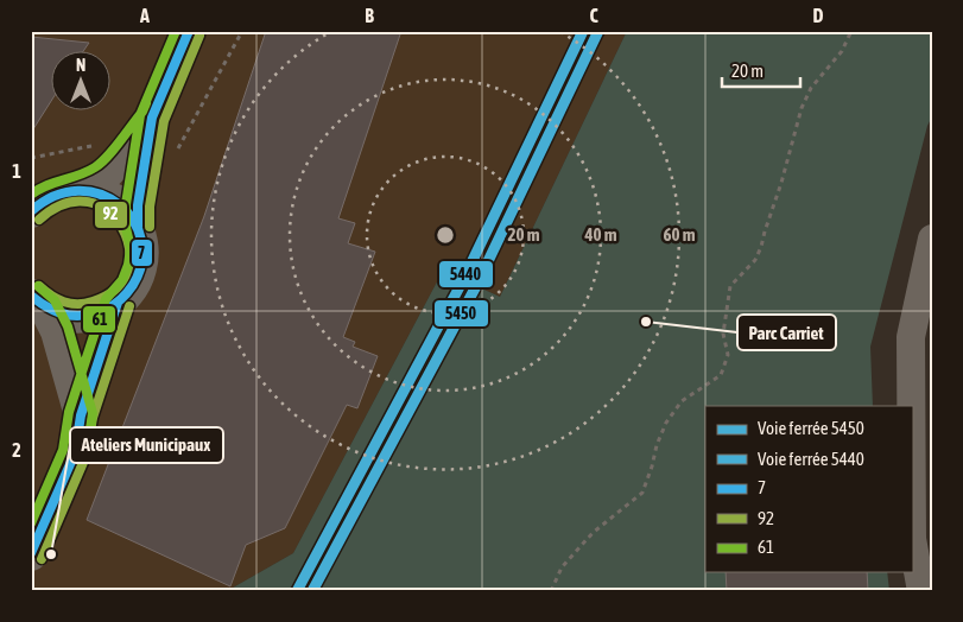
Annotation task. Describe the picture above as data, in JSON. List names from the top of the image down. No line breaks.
{"places":["Parc Carriet","Ateliers Municipaux"],"lines":["rail line 5450","rail line 5440","transit line 7","transit line 61","transit line 92"],"legend":["Voie ferrée 5450","Voie ferrée 5440","7","92","61"],"scale_bar":"20 m","north":"top","grid":{"columns":["A","B","C","D"],"rows":["1","2"]},"rings":["20 m","40 m","60 m"]}
